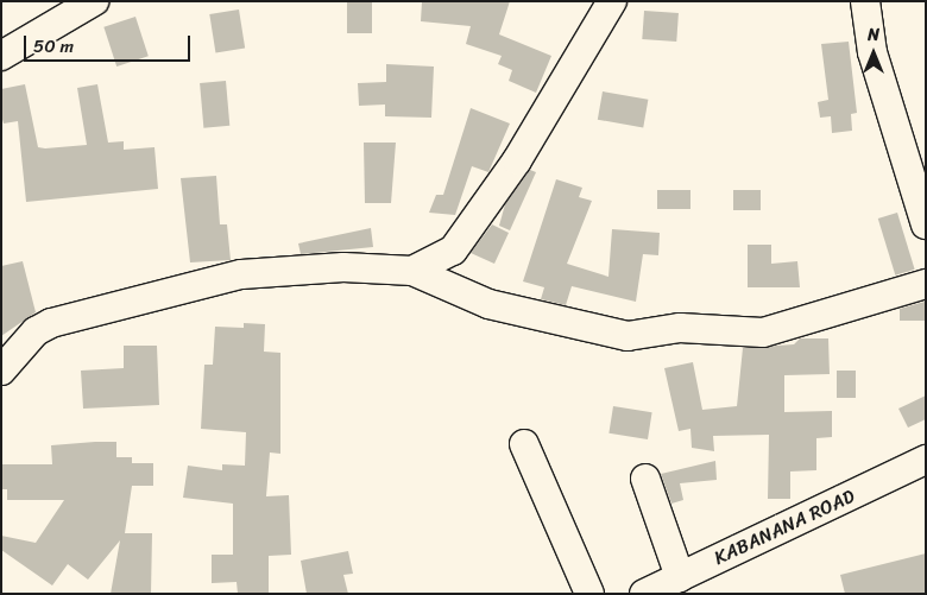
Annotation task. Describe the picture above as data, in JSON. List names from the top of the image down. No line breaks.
{"streets":{"street":["KABANANA ROAD"]},"scale_bar":"50 m","north":"top"}
